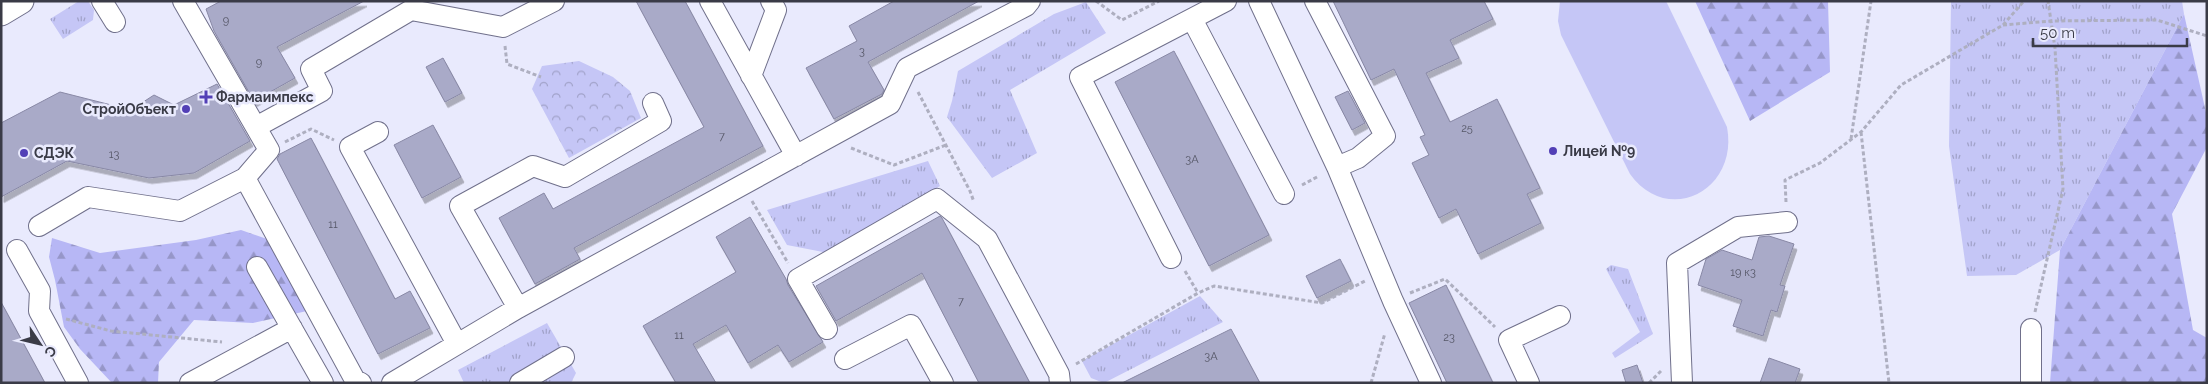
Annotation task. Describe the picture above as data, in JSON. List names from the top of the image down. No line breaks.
{"places":{"health":["Фармаимпекс"],"other":["СтройОбъект","Лицей №9","СДЭК"]},"house_numbers":["9","3","9","25","7","13","3А","11","19 к3","7","11","23","3А"],"scale_bar":"50 m","north":"bottom right"}
